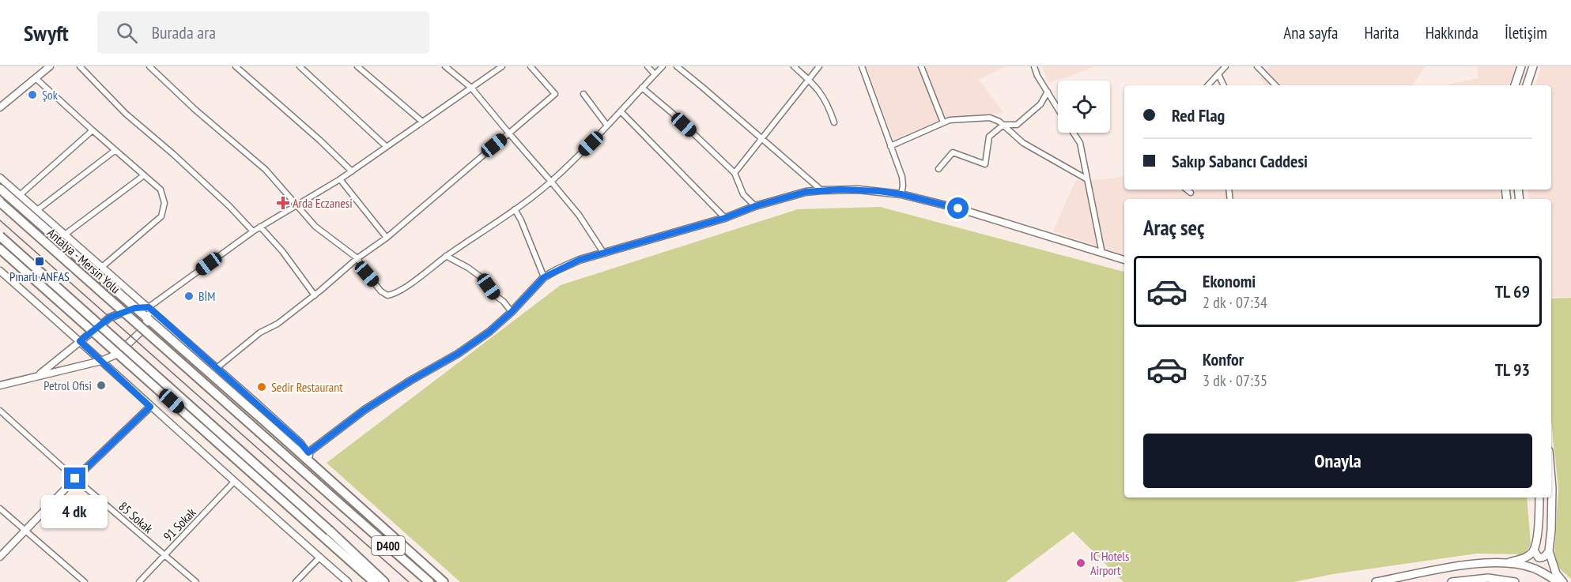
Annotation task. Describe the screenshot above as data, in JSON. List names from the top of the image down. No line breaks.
{"streets":{"highway":["Antalya - Mersin Yolu","D400"],"street":["85 Sokak","91 Sokak"]},"crossings":[["85 Sokak","91 Sokak"]],"places":{"other":["Şok","BİM","Petrol Ofisi","Sedir Restaurant","IC Hotels Airport"],"health":["Arda Eczanesi"],"transit":["Pınarlı ANFAS"]},"page":{"header":"Swyft","search":"Burada ara","nav":["Ana sayfa","Harita","Hakkında","İletişim"],"banner":["Red Flag","Sakıp Sabancı Caddesi"],"heading":"Araç seç","list":[{"name":"Ekonomi","note":"2 dk · 07:34","value":"TL 69"},{"name":"Konfor","note":"3 dk · 07:35","value":"TL 93"}],"buttons":"Onayla","bubble":"4 dk"}}
